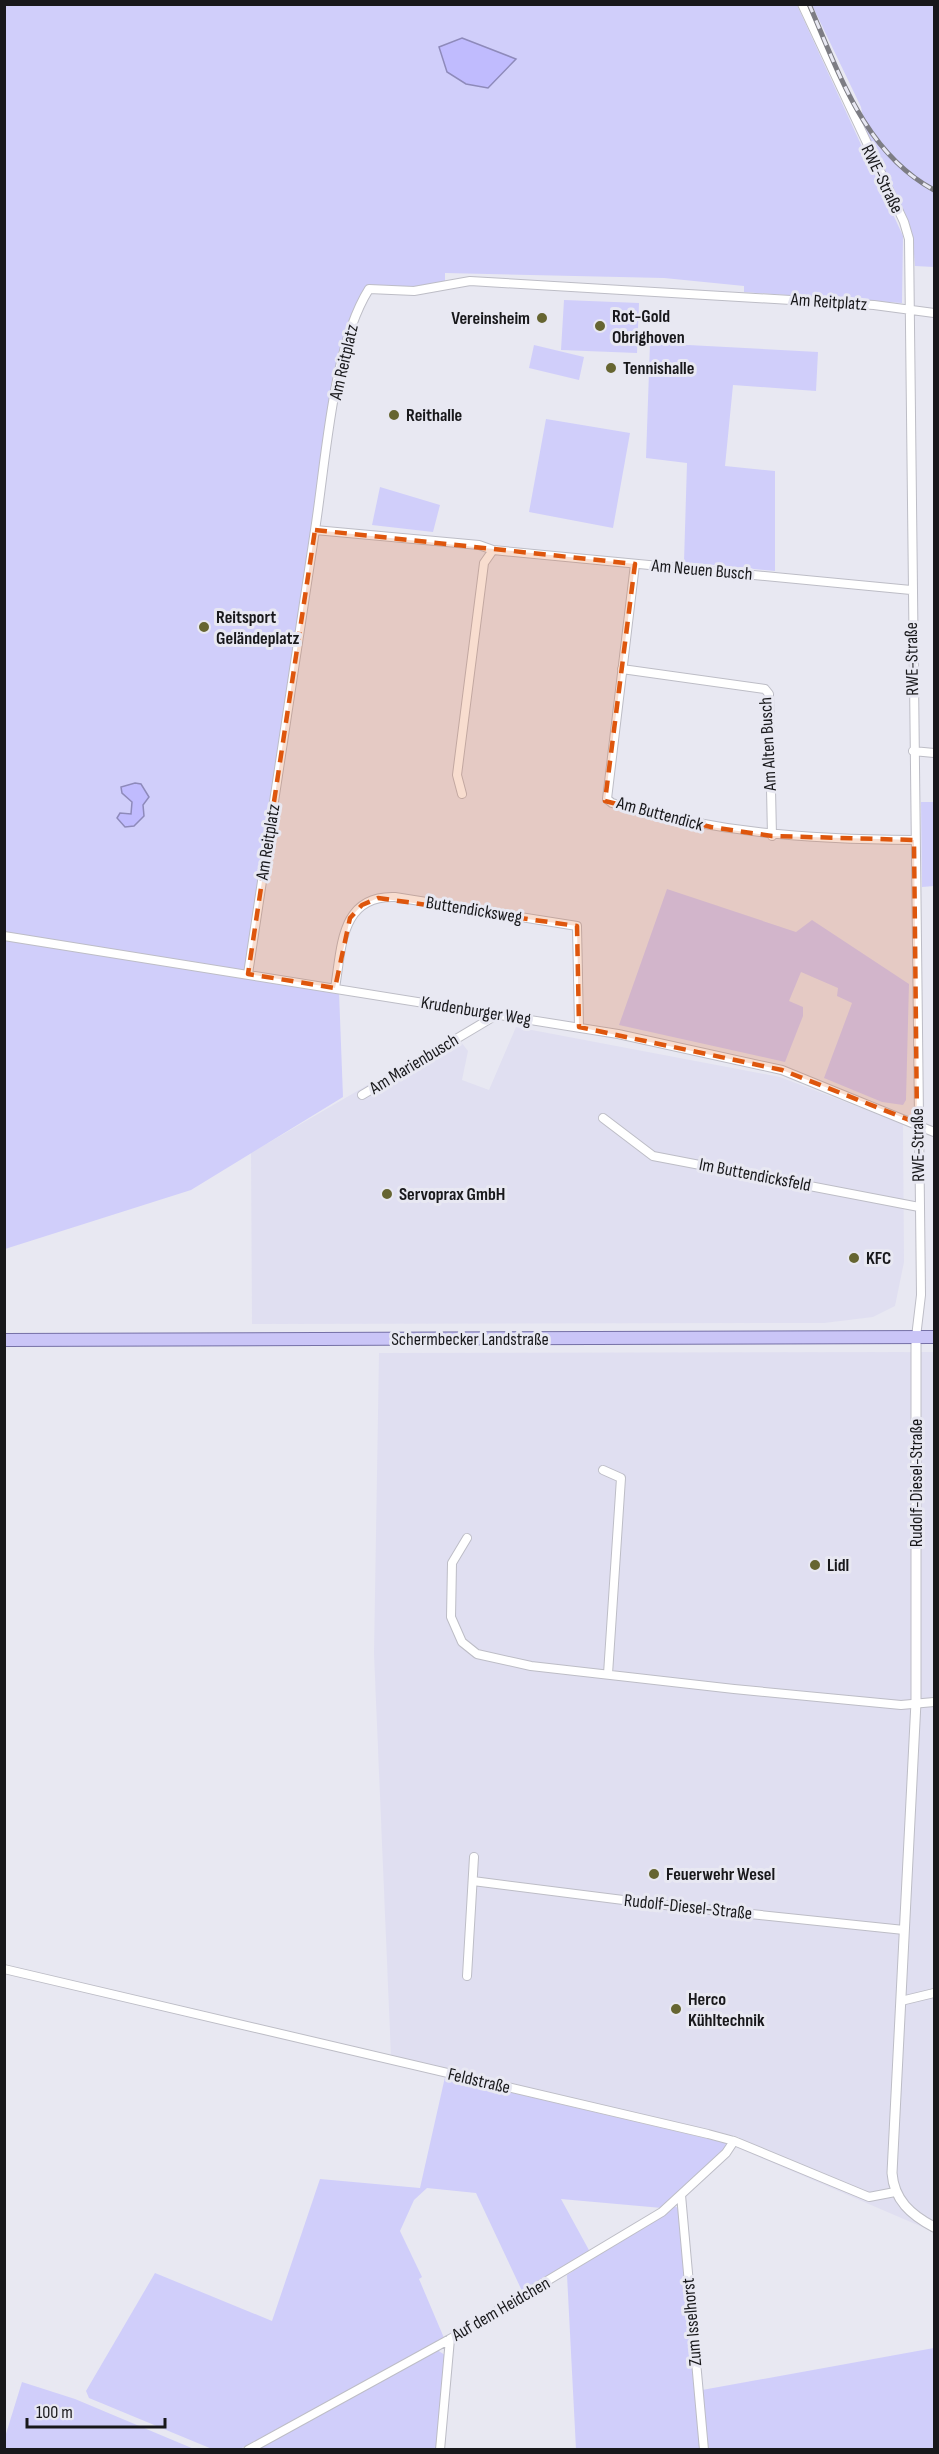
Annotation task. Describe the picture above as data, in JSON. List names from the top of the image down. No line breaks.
{"streets":{"main road":["Schermbecker Landstraße"],"street":["RWE-Straße","Am Reitplatz","Am Neuen Busch","Am Alten Busch","Am Buttendick","Buttendicksweg","Krudenburger Weg","Am Marienbusch","Im Buttendicksfeld","Rudolf-Diesel-Straße","Feldstraße","Auf dem Heidchen","Zum Isselhorst"]},"crossings":[["RWE-Straße","Am Reitplatz"],["RWE-Straße","Am Neuen Busch"],["RWE-Straße","Am Buttendick"],["RWE-Straße","Krudenburger Weg"],["RWE-Straße","Im Buttendicksfeld"],["RWE-Straße","Schermbecker Landstraße"],["RWE-Straße","Rudolf-Diesel-Straße"],["Am Reitplatz","Am Neuen Busch"],["Am Reitplatz","Krudenburger Weg"],["Am Neuen Busch","Am Buttendick"],["Am Alten Busch","Am Buttendick"],["Buttendicksweg","Krudenburger Weg"],["Krudenburger Weg","Am Marienbusch"],["Schermbecker Landstraße","Rudolf-Diesel-Straße"],["Rudolf-Diesel-Straße","Feldstraße"],["Feldstraße","Auf dem Heidchen"],["Auf dem Heidchen","Zum Isselhorst"]],"places":["Vereinsheim","Rot-Gold Obrighoven","Tennishalle","Reithalle","Reitsport Geländeplatz","Servoprax GmbH","KFC","Lidl","Feuerwehr Wesel","Herco Kühltechnik"],"scale_bar":"100 m"}
